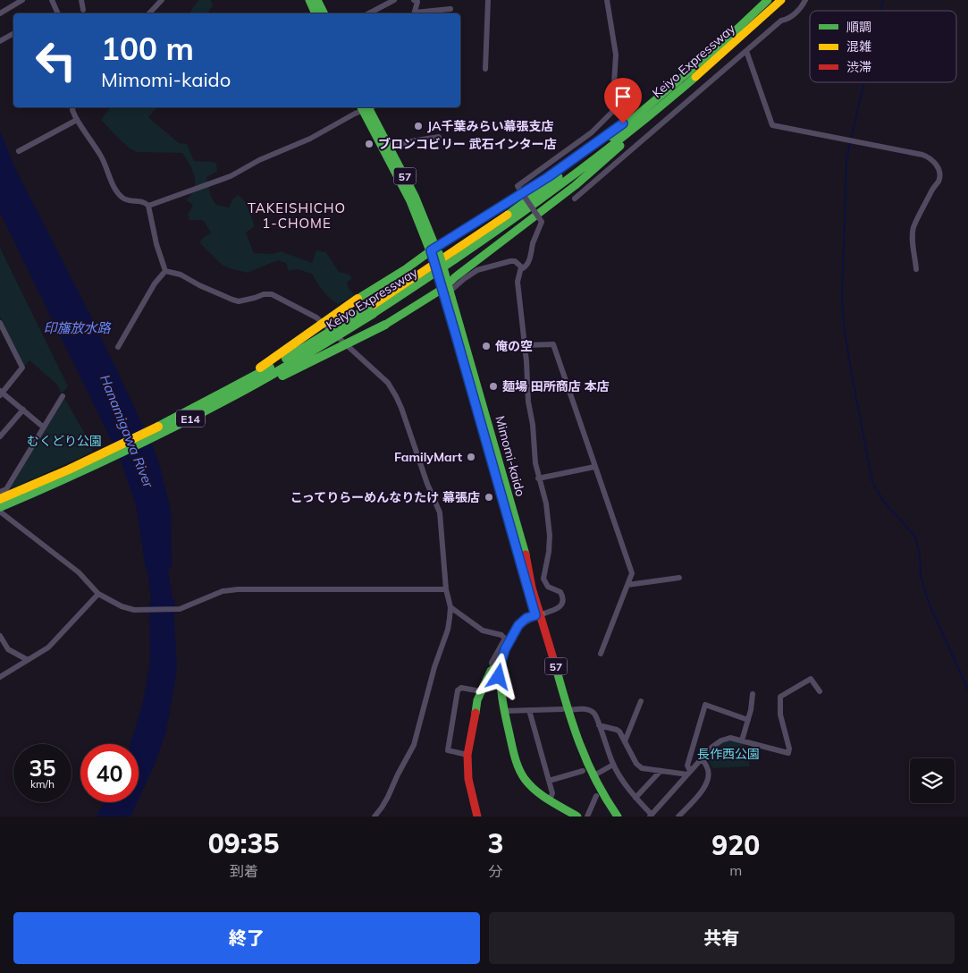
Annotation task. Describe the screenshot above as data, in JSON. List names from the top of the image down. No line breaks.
{"streets":{"main road":["Keiyo Expressway","57","E14","Mimomi-kaido"]},"districts":["TAKEISHICHO 1-CHOME"],"water":["印旛放水路","Hanamigawa River"],"parks":["むくどり公園","長作西公園"],"places":["JA千葉みらい幕張支店","ブロンコビリー 武石インター店","俺の空","麺場 田所商店 本店","FamilyMart","こってりらーめんなりたけ 幕張店"],"legend":["順調","混雑","渋滞"],"page":{"turn":["100 m","Mimomi-kaido"],"speed":"35 km/h","limit":"40","eta":["09:35","到着","3","分","920","m"],"buttons":["終了","共有"]}}
